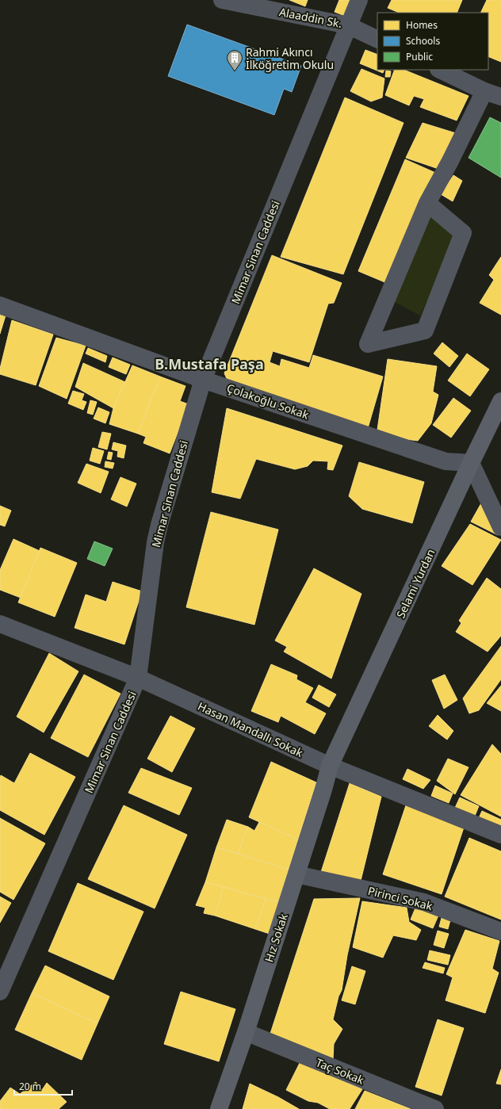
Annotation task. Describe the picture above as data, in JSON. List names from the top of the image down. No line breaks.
{"streets":{"main road":["Selami Yurdan","Hız Sokak"],"street":["Alaaddin Sk.","Mimar Sinan Caddesi","Çolakoğlu Sokak","Hasan Mandallı Sokak","Pirinci Sokak","Taç Sokak"]},"crossings":[["Alaaddin Sk.","Mimar Sinan Caddesi"],["Mimar Sinan Caddesi","Çolakoğlu Sokak"],["Mimar Sinan Caddesi","Hasan Mandallı Sokak"],["Çolakoğlu Sokak","Selami Yurdan"],["Selami Yurdan","Hasan Mandallı Sokak"],["Selami Yurdan","Hız Sokak"],["Hasan Mandallı Sokak","Hız Sokak"],["Pirinci Sokak","Hız Sokak"],["Hız Sokak","Taç Sokak"]],"districts":["B.Mustafa Paşa"],"places":{"building":["Rahmi Akıncı İlköğretim Okulu"]},"legend":["Homes","Schools","Public"],"scale_bar":"20 m"}
